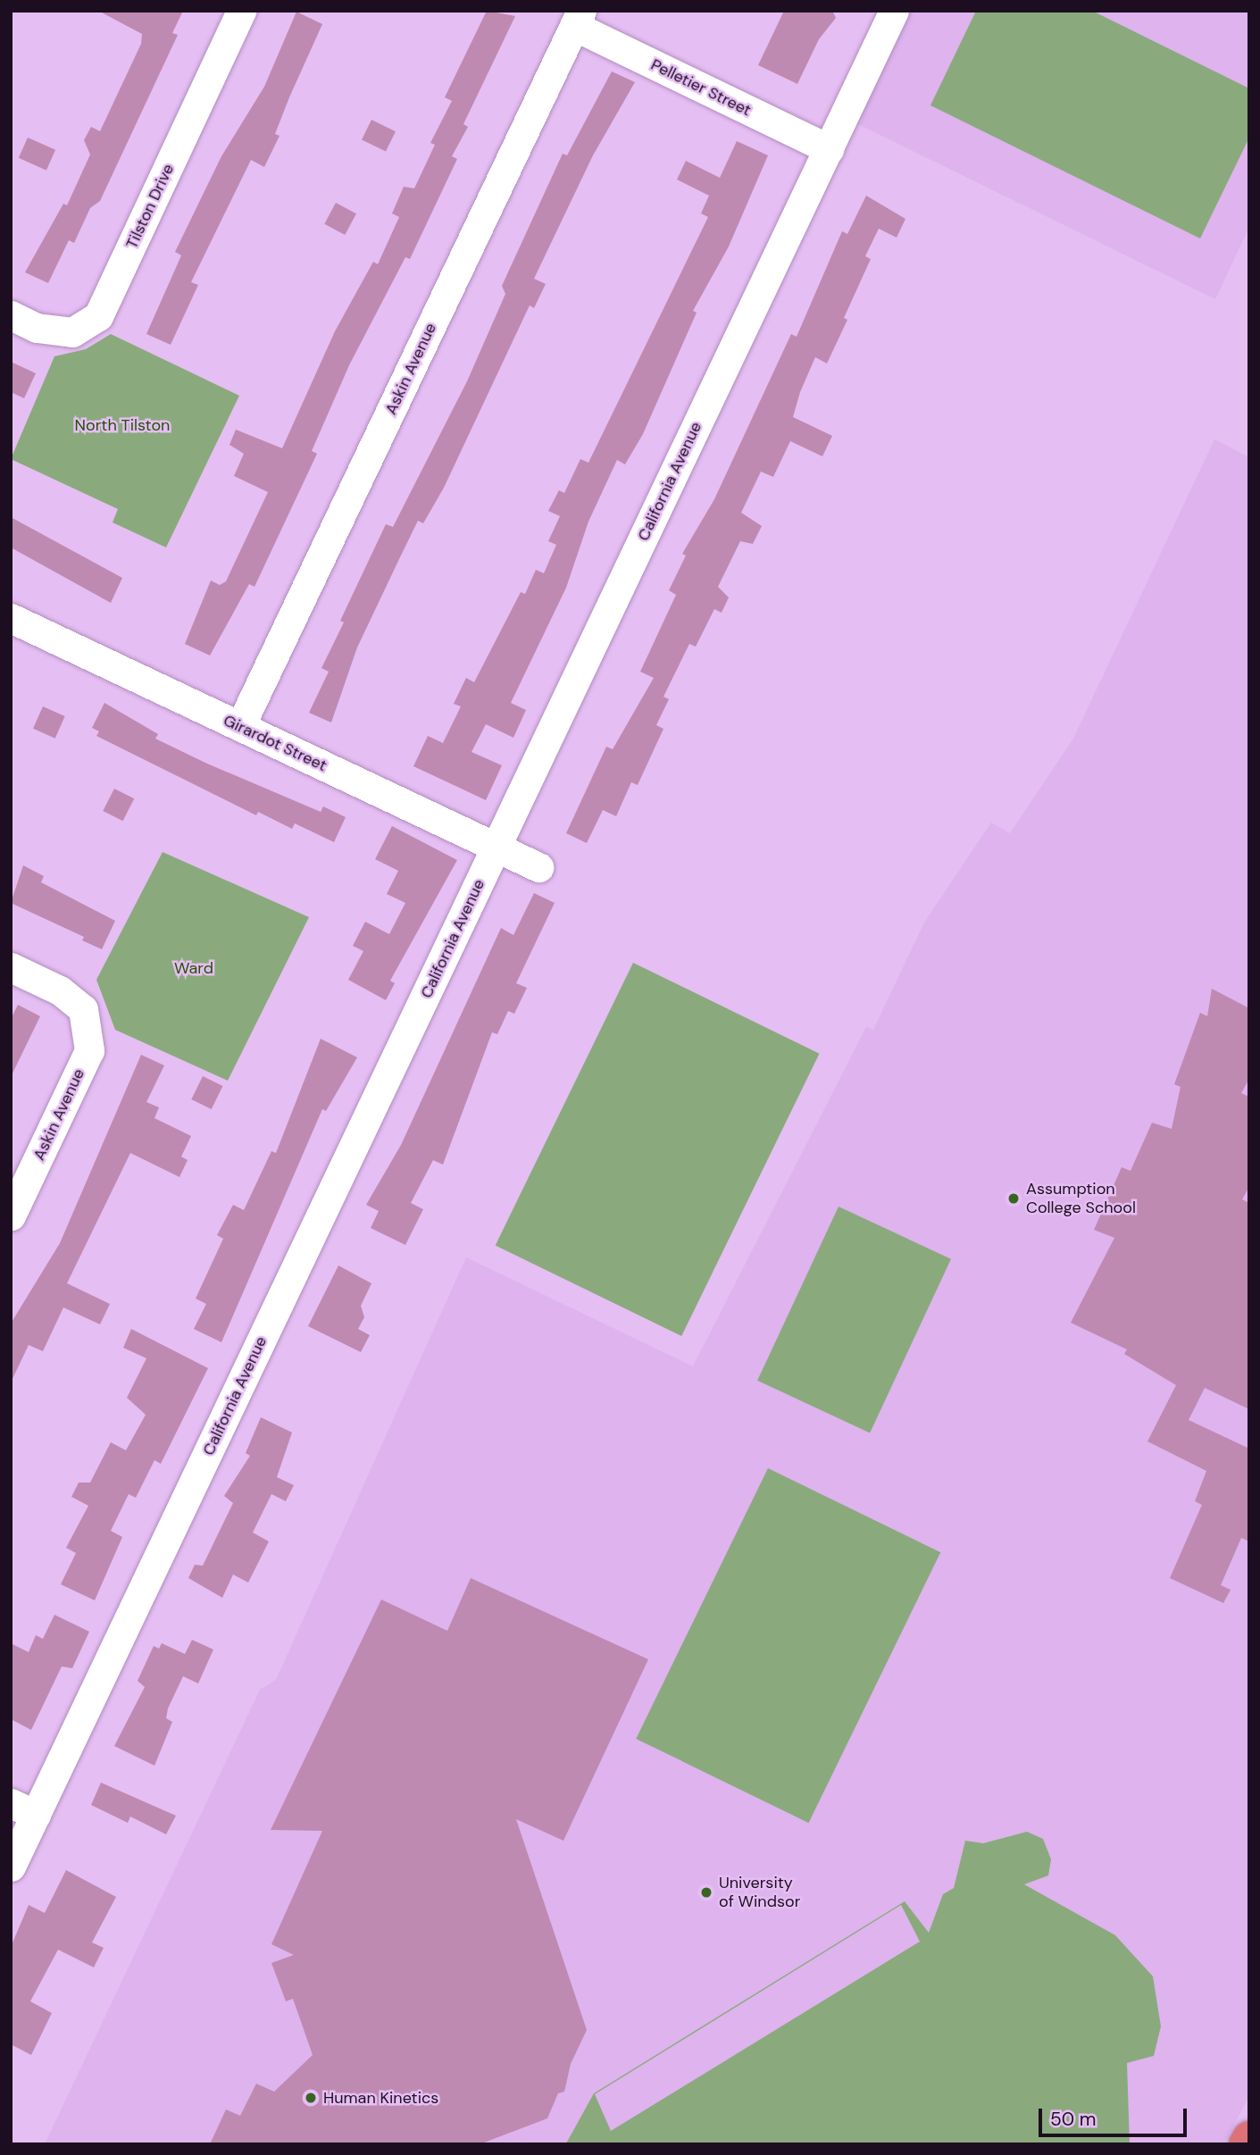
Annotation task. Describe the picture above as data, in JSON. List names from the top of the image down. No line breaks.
{"streets":{"street":["Pelletier Street","Tilston Drive","Askin Avenue","California Avenue","Girardot Street"]},"crossings":[["Pelletier Street","Askin Avenue"],["Pelletier Street","California Avenue"],["Askin Avenue","Girardot Street"],["California Avenue","Girardot Street"]],"parks":["North Tilston","Ward"],"places":["Assumption College School","University of Windsor","Human Kinetics"],"scale_bar":"50 m"}
